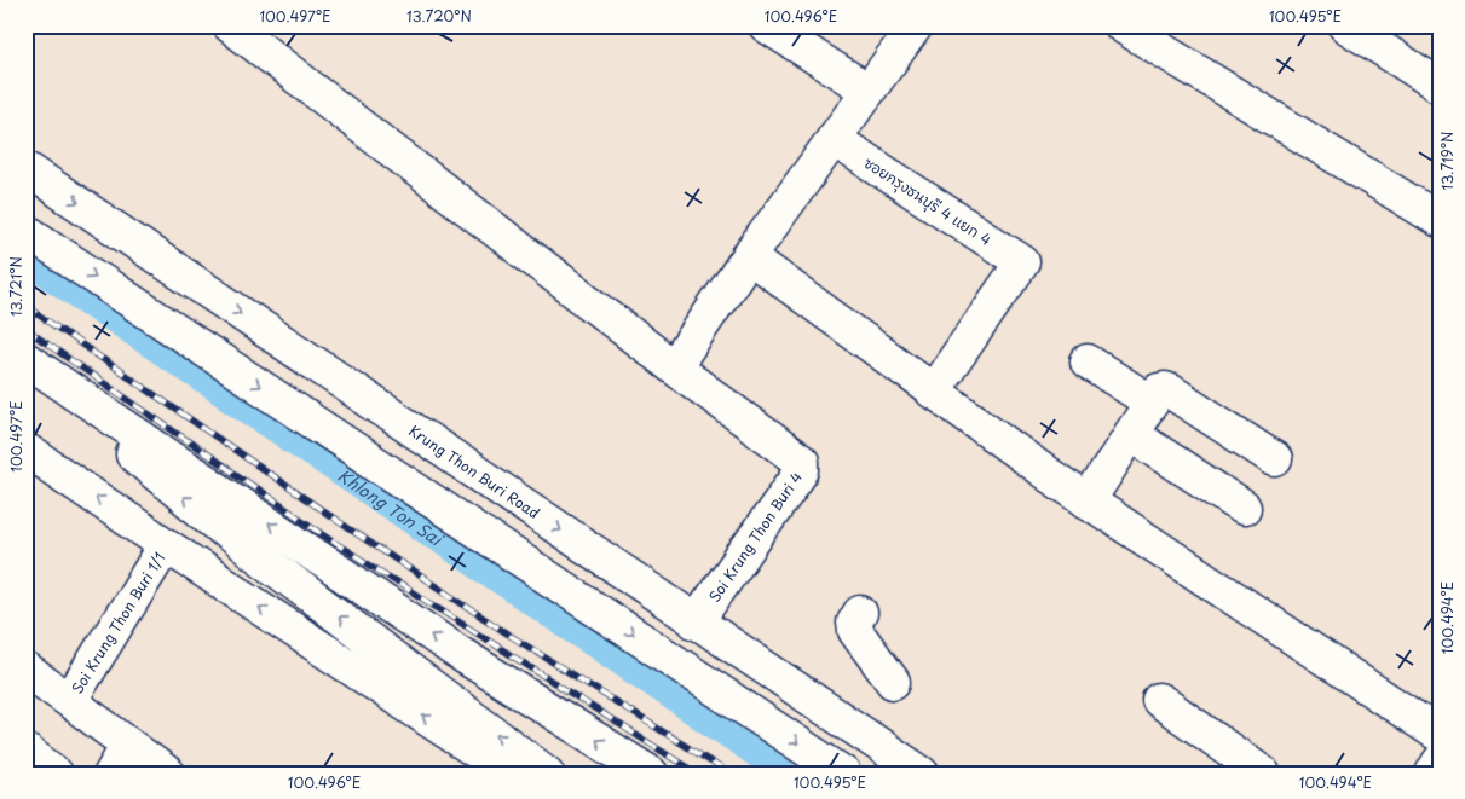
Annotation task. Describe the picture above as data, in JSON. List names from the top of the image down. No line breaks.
{"streets":{"main road":["ซอยกรุงธนบุรี 4 แยก 4","Krung Thon Buri Road","Soi Krung Thon Buri 4","Soi Krung Thon Buri 1/1"]},"crossings":[["Krung Thon Buri Road","Soi Krung Thon Buri 4"]],"water":["Khlong Ton Sai"],"coordinates":["100.497°E","13.720°N","100.496°E","100.495°E","13.719°N","13.721°N","100.494°E"]}
